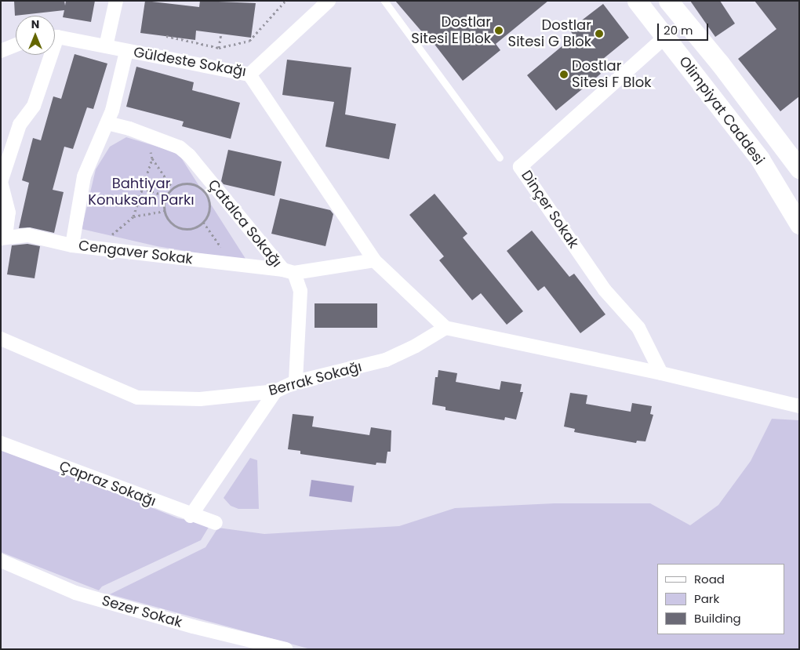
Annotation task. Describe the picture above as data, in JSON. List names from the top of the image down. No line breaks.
{"streets":{"main road":["Olimpiyat Caddesi"],"street":["Güldeste Sokağı","Dinçer Sokak","Çatalca Sokağı","Cengaver Sokak","Berrak Sokağı","Çapraz Sokağı","Sezer Sokak"]},"crossings":[["Güldeste Sokağı","Cengaver Sokak"],["Olimpiyat Caddesi","Dinçer Sokak"],["Çatalca Sokağı","Cengaver Sokak"]],"parks":["Bahtiyar Konuksan Parkı"],"places":["Dostlar Sitesi E Blok","Dostlar Sitesi G Blok","Dostlar Sitesi F Blok"],"legend":["Road","Park","Building"],"scale_bar":"20 m","north":"top"}
